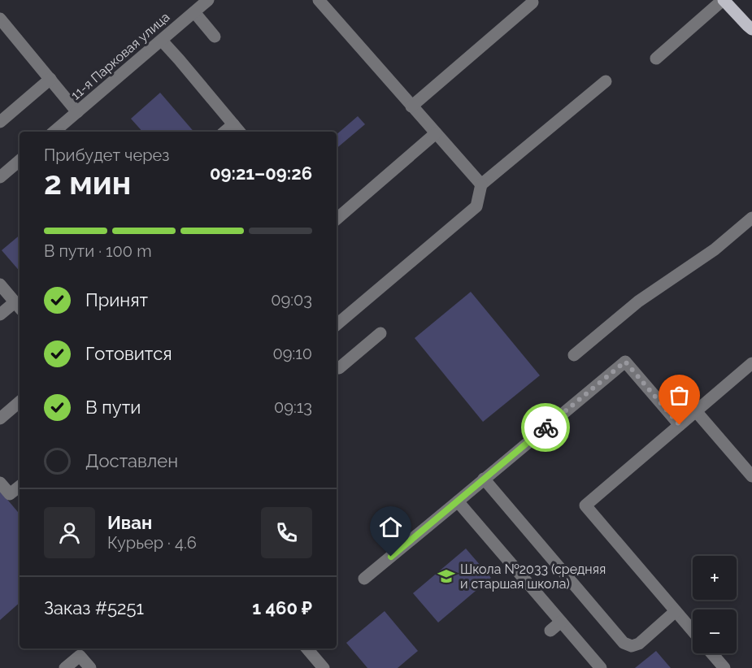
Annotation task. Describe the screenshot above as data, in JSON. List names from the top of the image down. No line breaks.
{"streets":{"street":["11-я Парковая улица"]},"places":{"school or university":["Школа №2033 (средняя и старшая школа)"]},"page":{"heading":["2 мин","Прибудет через","09:21–09:26"],"panel":["Иван","Курьер · 4.6","Заказ #5251","1 460 ₽"],"bar":"В пути · 100 m","list":[["Принят","09:03"],["Готовится","09:10"],["В пути","09:13"],"Доставлен"],"map_buttons":["+","−"]}}
